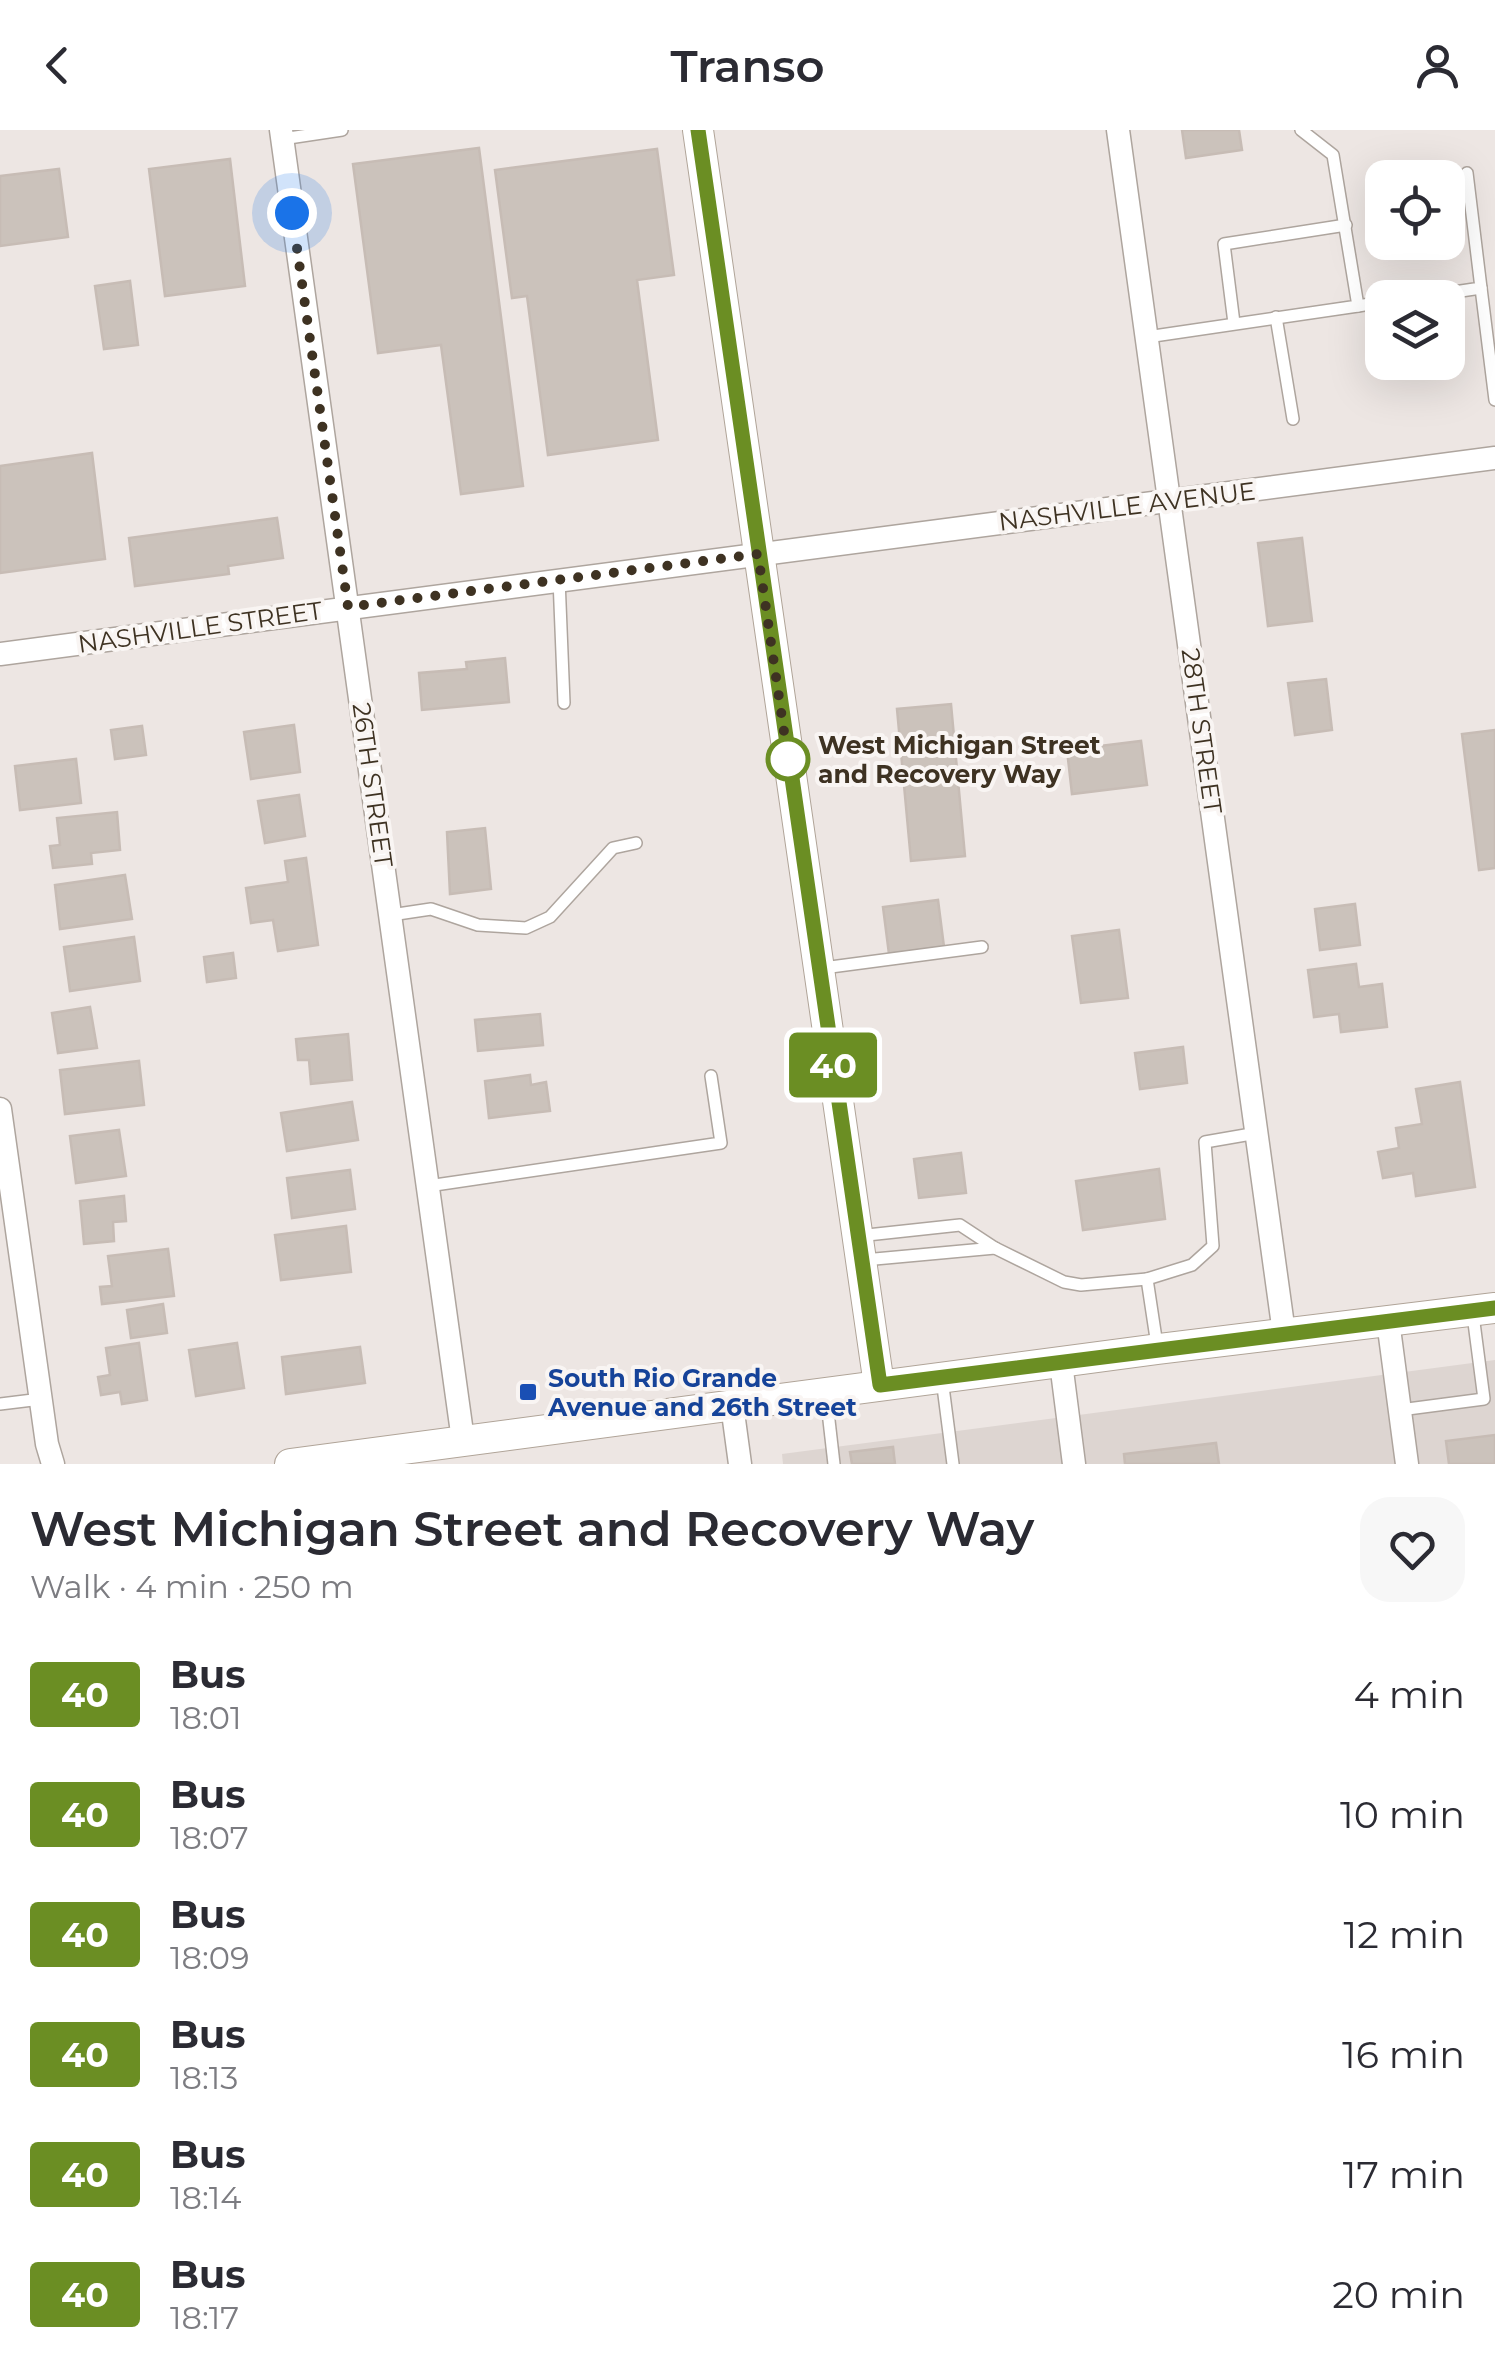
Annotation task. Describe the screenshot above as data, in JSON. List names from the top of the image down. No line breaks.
{"streets":{"street":["NASHVILLE AVENUE","NASHVILLE STREET","28TH STREET","26TH STREET"]},"crossings":[["NASHVILLE AVENUE","NASHVILLE STREET"],["NASHVILLE AVENUE","28TH STREET"],["NASHVILLE STREET","26TH STREET"]],"places":{"other":["West Michigan Street and Recovery Way"],"transit":["South Rio Grande Avenue and 26th Street"]},"lines":["bus line 40"],"page":{"header":"Transo","on_map":"40","heading":["West Michigan Street and Recovery Way","Walk · 4 min · 250 m"],"list":[{"mark":"40","name":"Bus","note":"18:01","value":"4 min"},{"mark":"40","name":"Bus","note":"18:07","value":"10 min"},{"mark":"40","name":"Bus","note":"18:09","value":"12 min"},{"mark":"40","name":"Bus","note":"18:13","value":"16 min"},{"mark":"40","name":"Bus","note":"18:14","value":"17 min"},{"mark":"40","name":"Bus","note":"18:17","value":"20 min"}]}}
